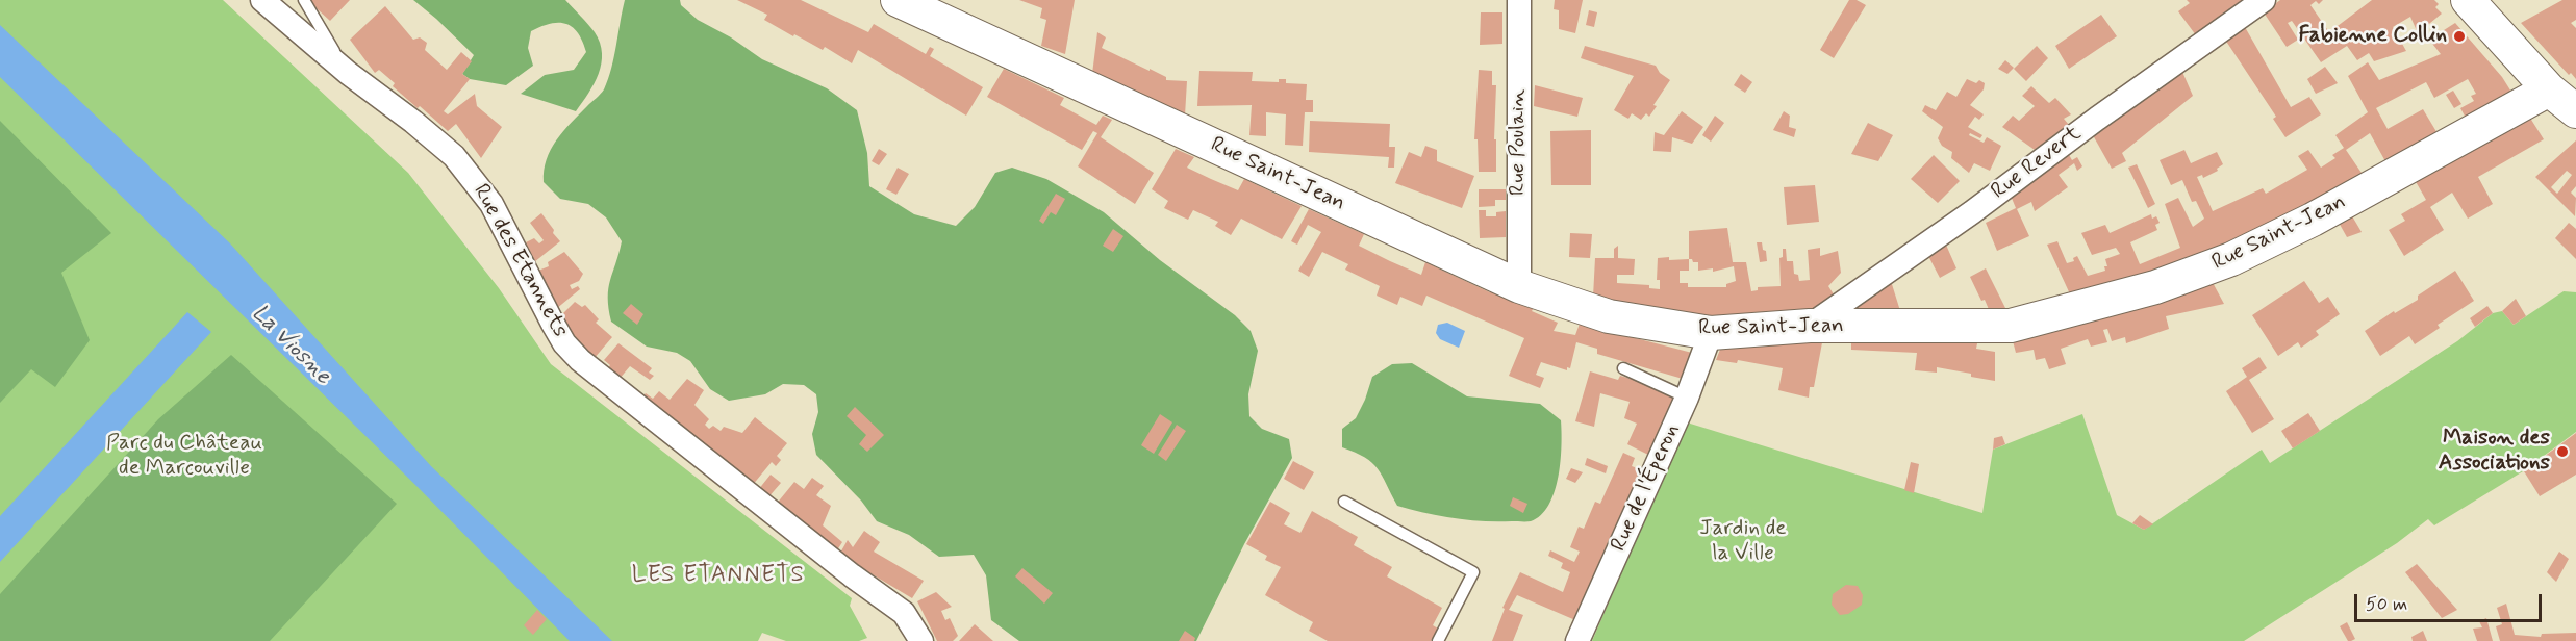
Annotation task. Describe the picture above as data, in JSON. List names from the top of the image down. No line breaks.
{"streets":{"street":["Rue Poulain","Rue Revert","Rue Saint-Jean","Rue des Etannets","Rue de l'Éperon"]},"crossings":[["Rue Poulain","Rue Saint-Jean"],["Rue Revert","Rue Saint-Jean"],["Rue Saint-Jean","Rue de l'Éperon"]],"districts":["LES ETANNETS"],"water":["La Viosne"],"parks":["Parc du Château de Marcouville","Jardin de la Ville"],"places":["Fabienne Collin","Maison des Associations"],"scale_bar":"50 m"}
